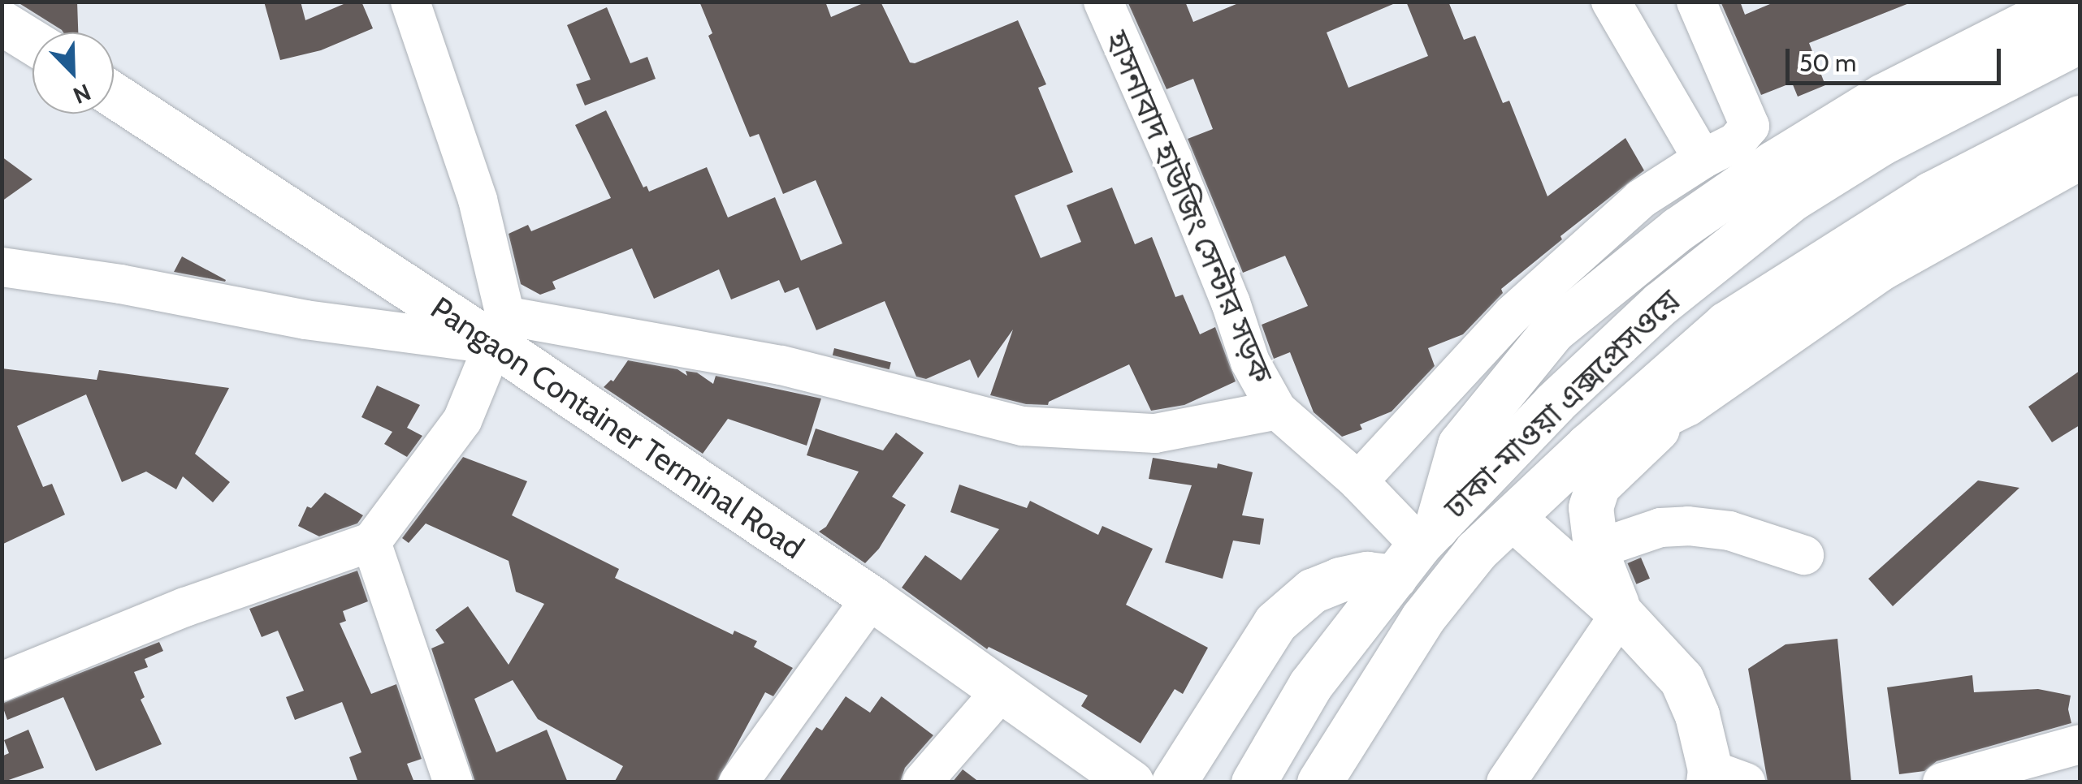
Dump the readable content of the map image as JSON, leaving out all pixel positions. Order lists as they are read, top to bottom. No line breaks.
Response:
{"streets":{"main road":["ঢাকা-মাওয়া এক্সপ্রেসওয়ে","Pangaon Container Terminal Road"],"street":["হাসনাবাদ হাউজিং সেন্টার সড়ক"]},"crossings":[["হাসনাবাদ হাউজিং সেন্টার সড়ক","ঢাকা-মাওয়া এক্সপ্রেসওয়ে"]],"scale_bar":"50 m","north":"bottom right"}
